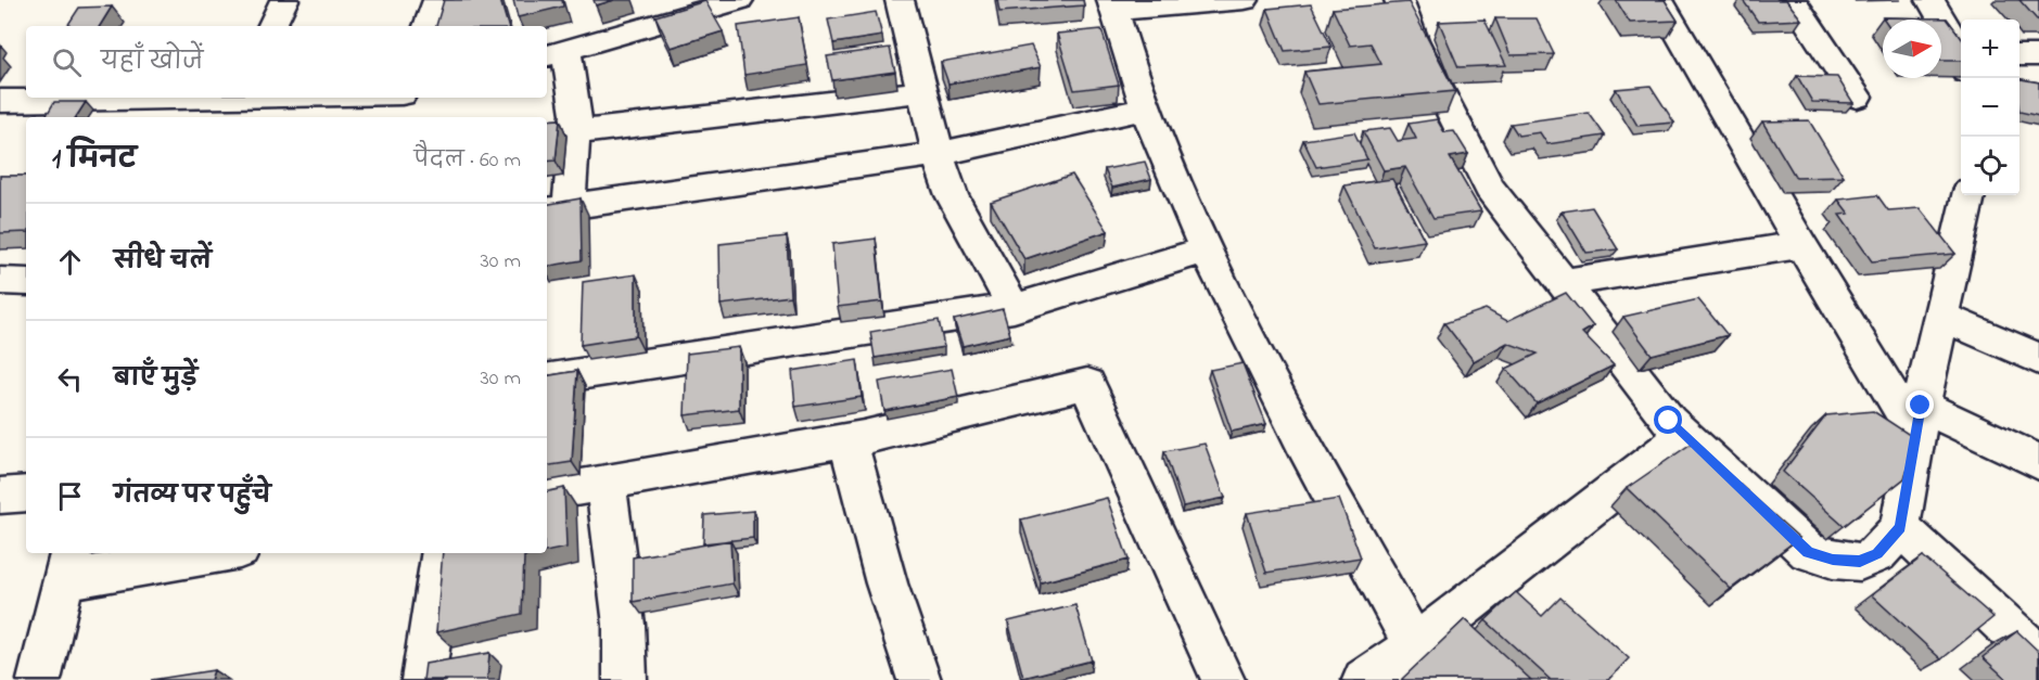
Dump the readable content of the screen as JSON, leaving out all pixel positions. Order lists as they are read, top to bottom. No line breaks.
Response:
{"north":"right","page":{"map_buttons":["+","−"],"search":"यहाँ खोजें","heading":["1 मिनट","पैदल · 60 m"],"list":[["सीधे चलें","30 m"],["बाएँ मुड़ें","30 m"],"गंतव्य पर पहुँचे"]}}
